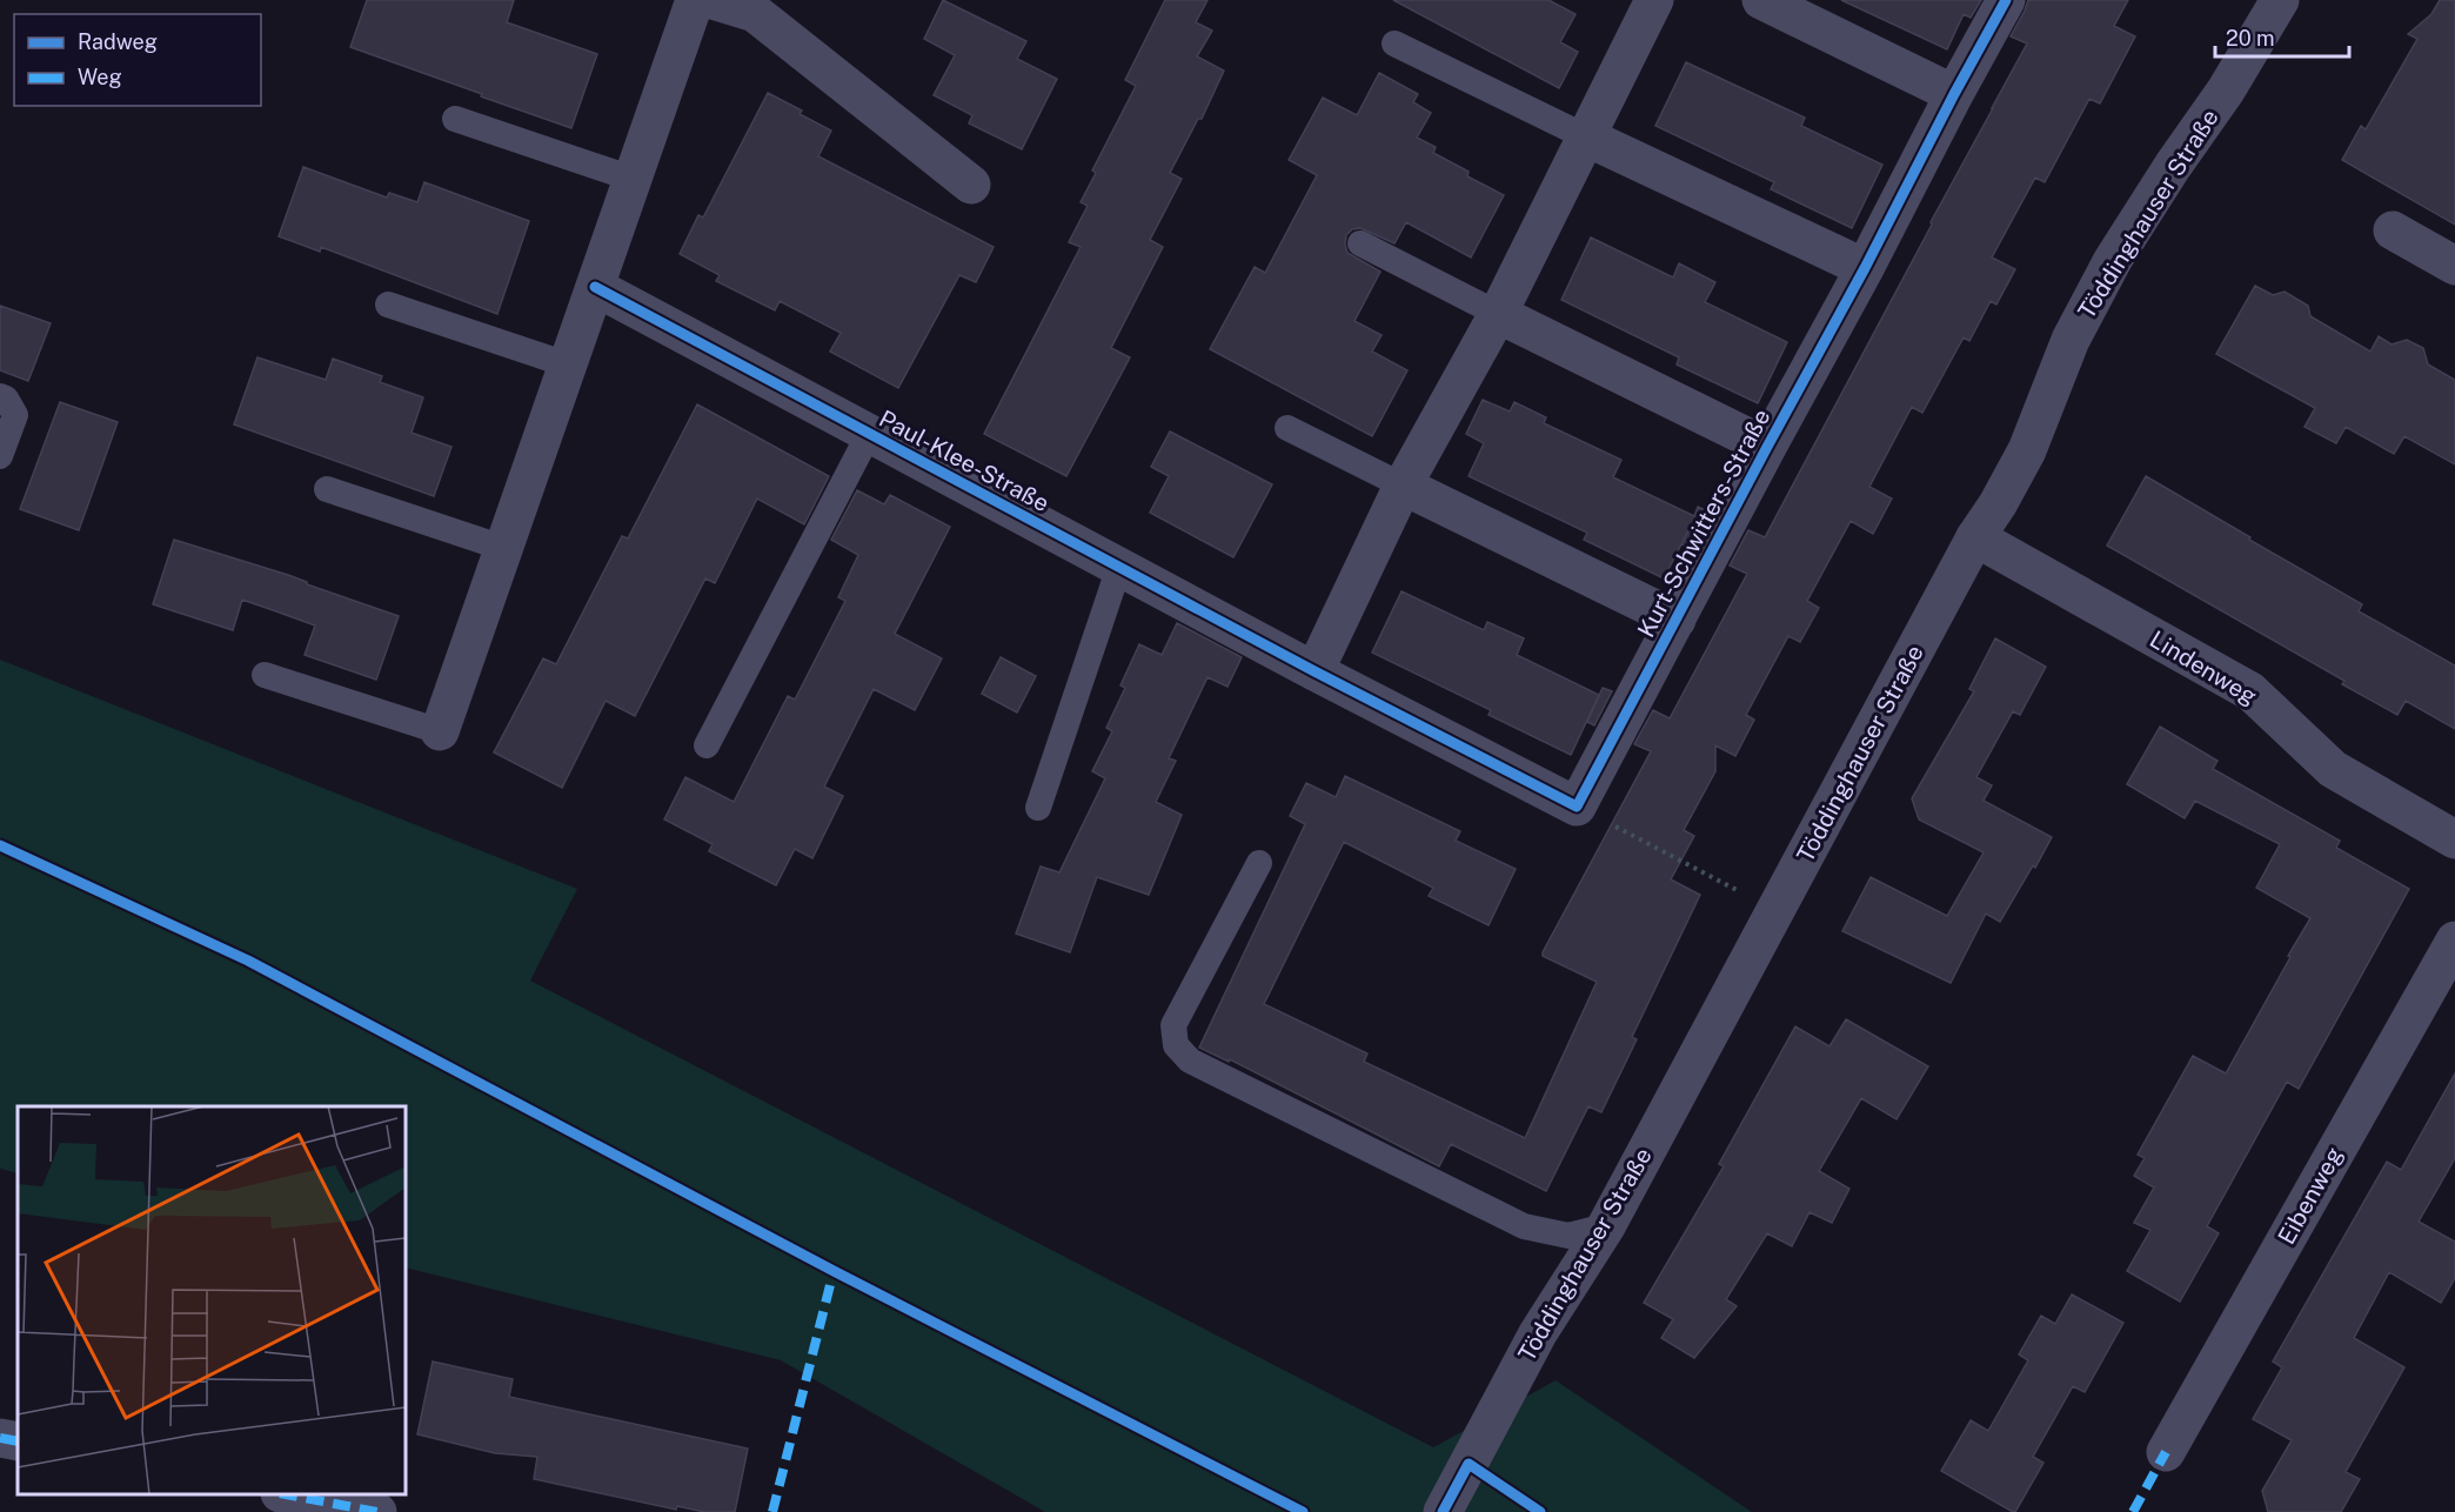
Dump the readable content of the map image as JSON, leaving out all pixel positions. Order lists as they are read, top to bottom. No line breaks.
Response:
{"streets":{"street":["Töddinghauser Straße","Paul-Klee-Straße","Kurt-Schwitters-Straße","Lindenweg","Eibenweg"]},"crossings":[["Töddinghauser Straße","Lindenweg"]],"legend":["Radweg","Weg"],"scale_bar":"20 m"}
